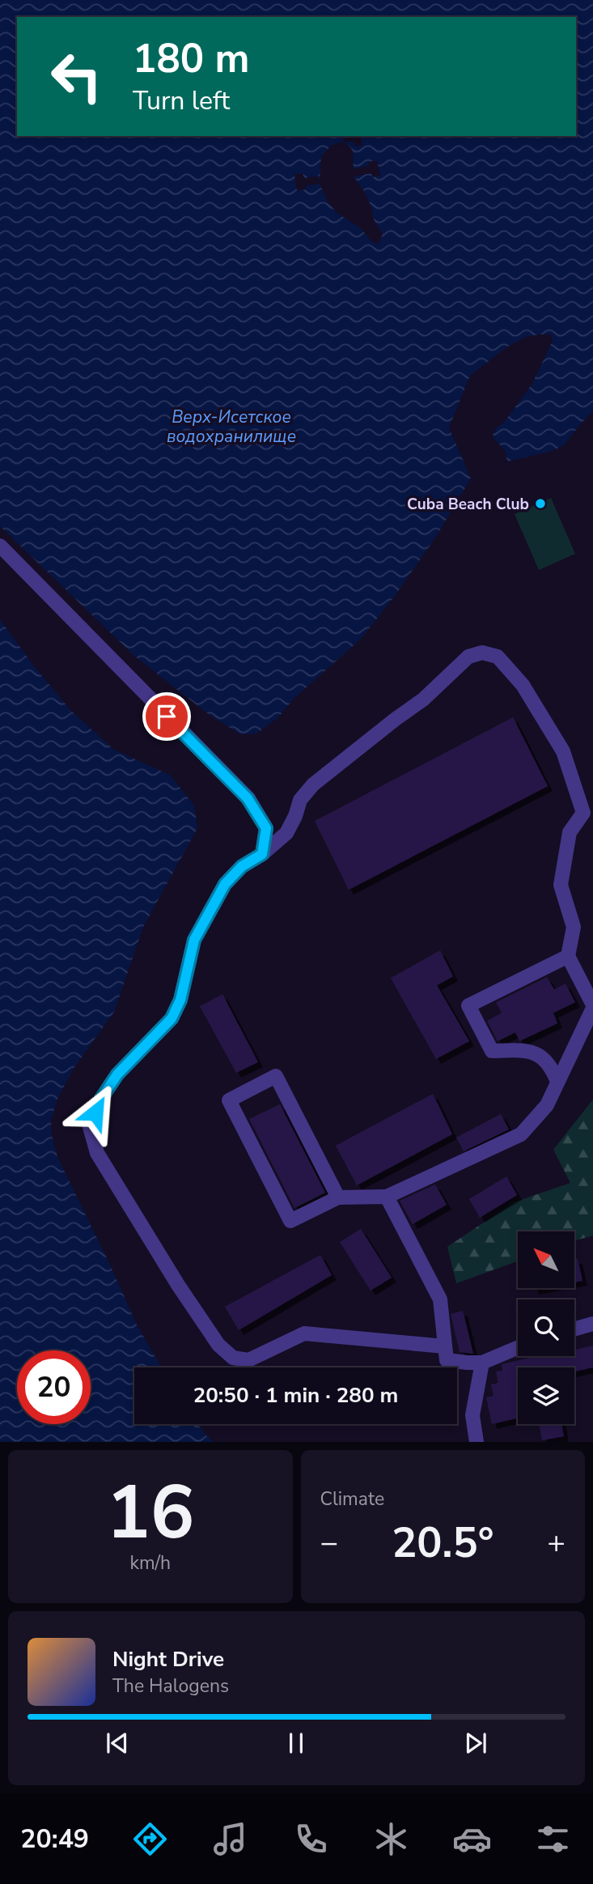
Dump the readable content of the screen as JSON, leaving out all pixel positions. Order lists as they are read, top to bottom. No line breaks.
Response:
{"water":["Верх-Исетское водохранилище"],"places":["Cuba Beach Club"],"north":"top left","page":{"turn":["180 m","Turn left"],"limit":"20","trip":"20:50 · 1 min · 280 m","tile":[["16","km/h"],"Climate"],"heat":["−","20.5°","+"],"song":["Night Drive","The Halogens"],"tabs":"20:49"}}
